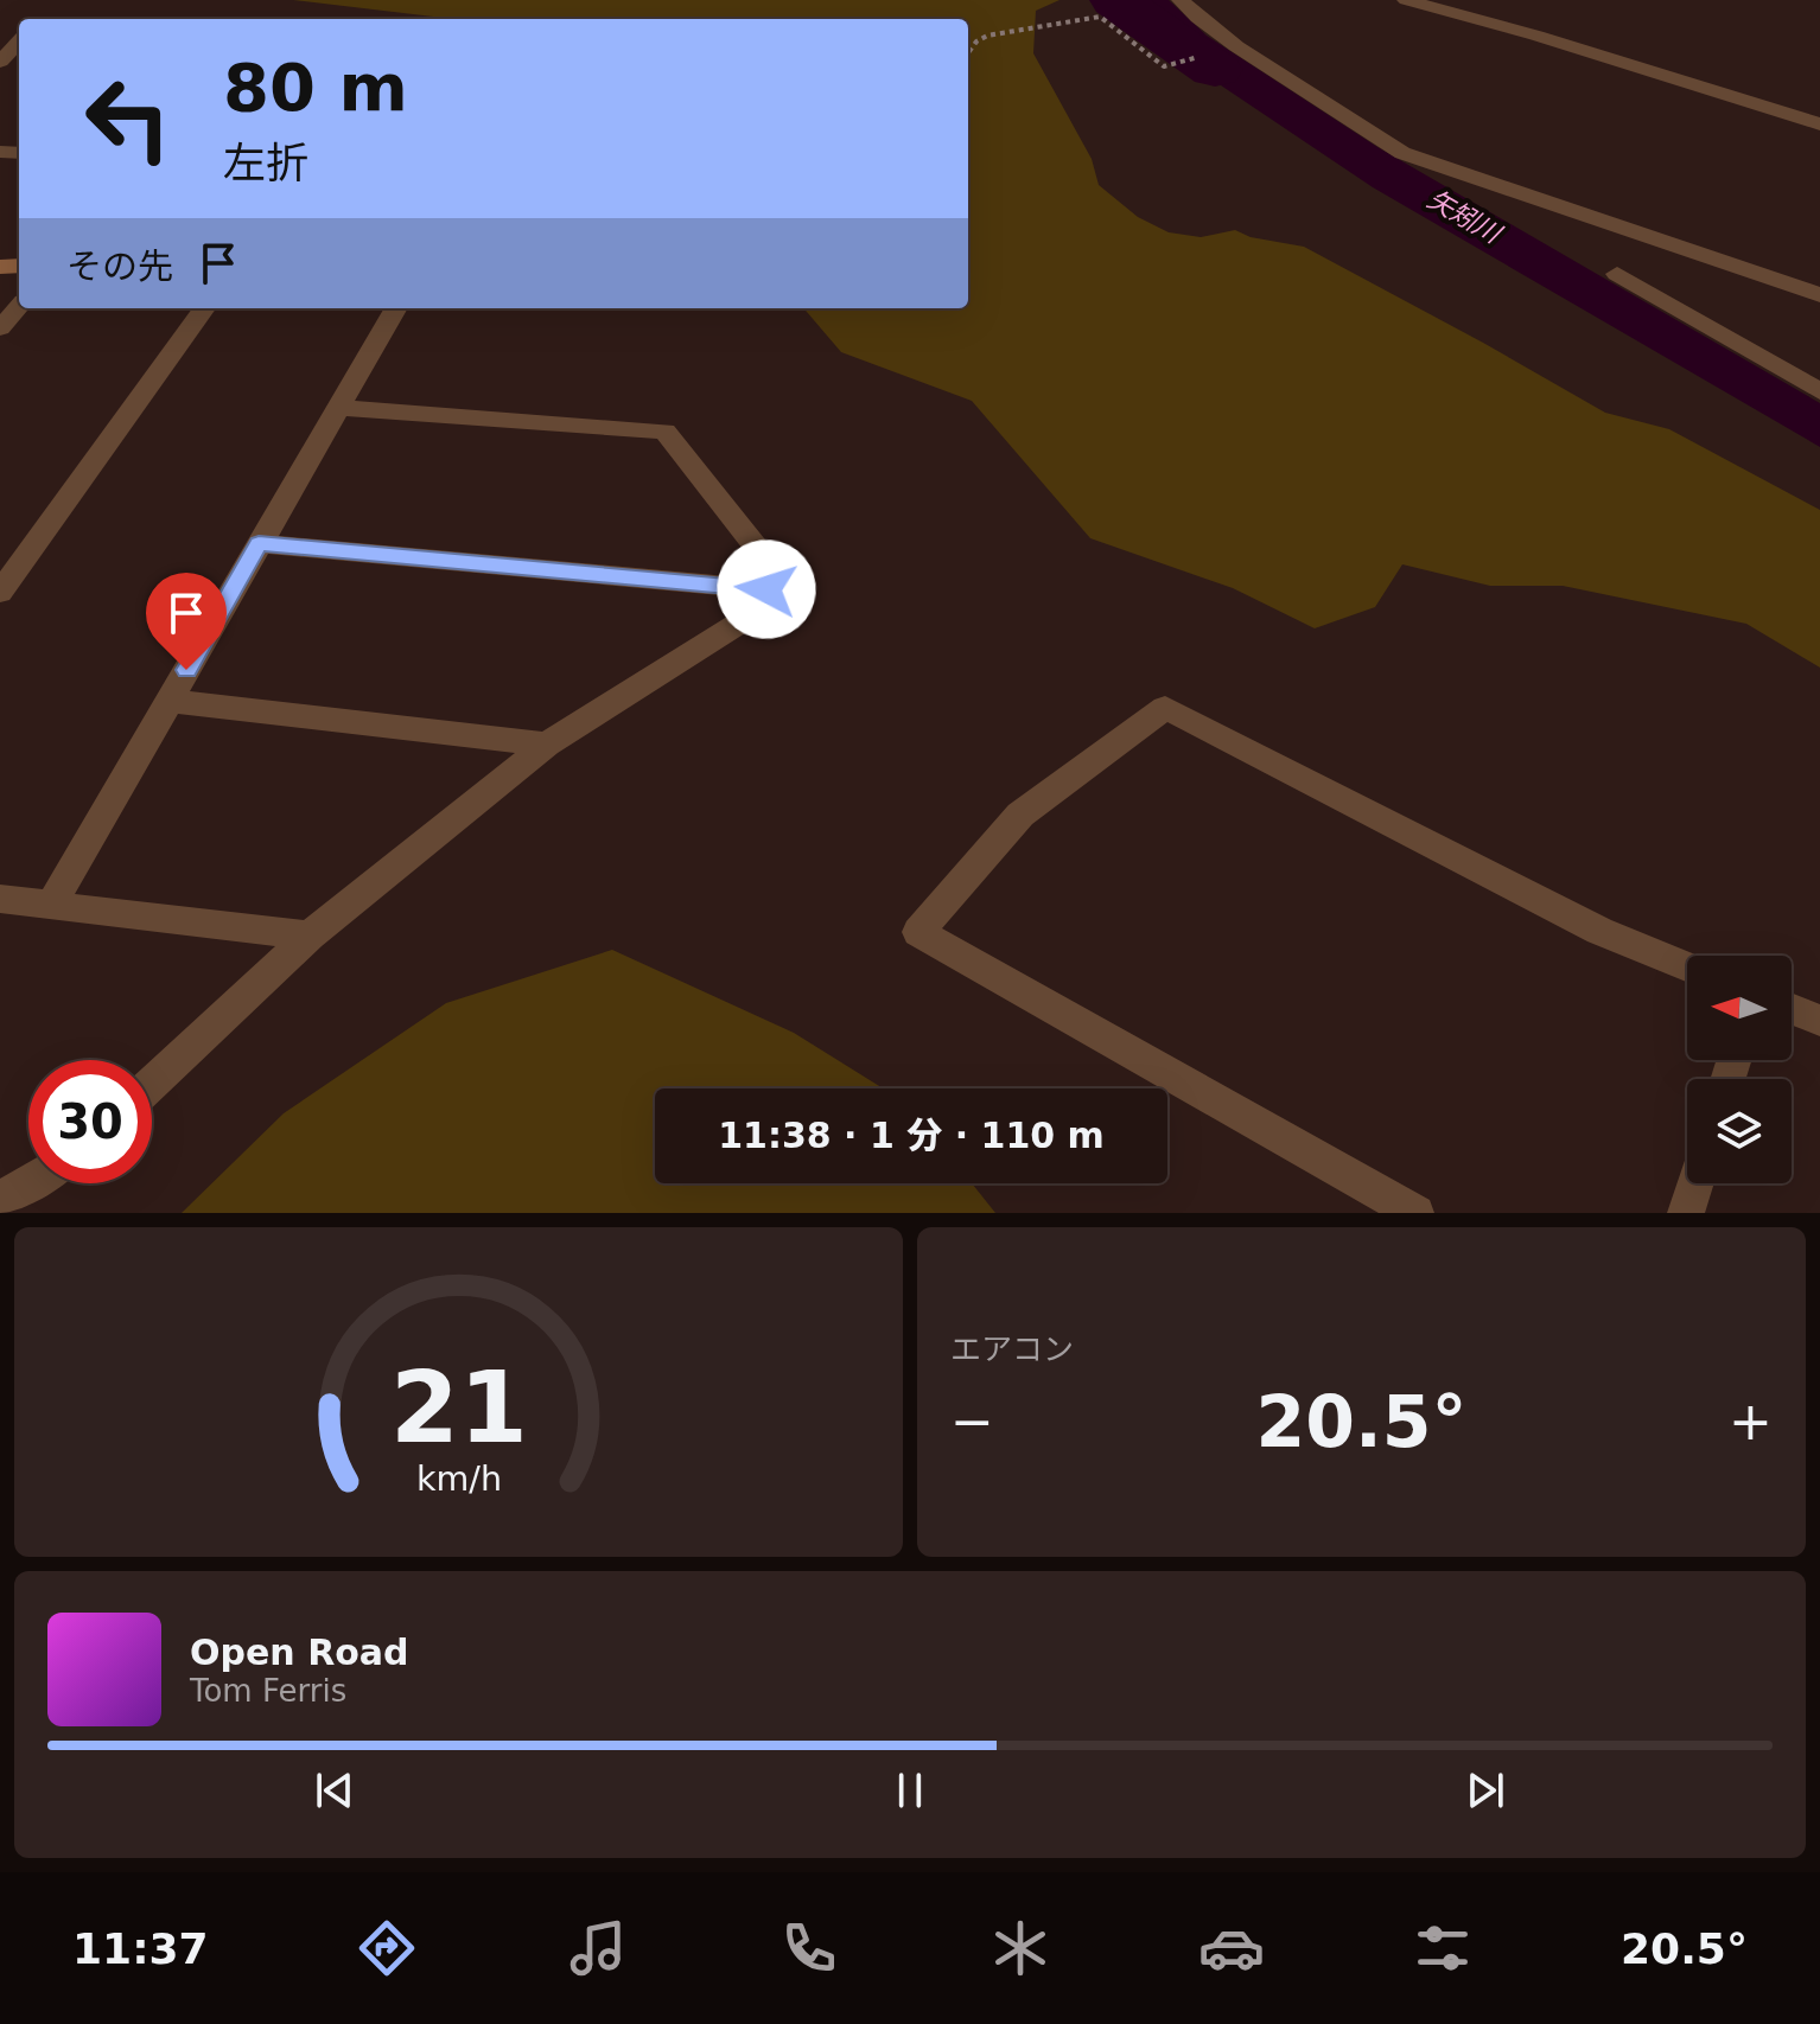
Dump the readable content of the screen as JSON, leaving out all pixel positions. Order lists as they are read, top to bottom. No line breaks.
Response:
{"water":["矢矧川"],"north":"left","page":{"turn":["80 m","左折"],"then":"その先","limit":"30","trip":"11:38 · 1 分 · 110 m","tile":"エアコン","heat":["−","20.5°","+"],"song":["Open Road","Tom Ferris"],"tabs":["11:37","20.5°"],"gauge":["21","km/h"]}}
